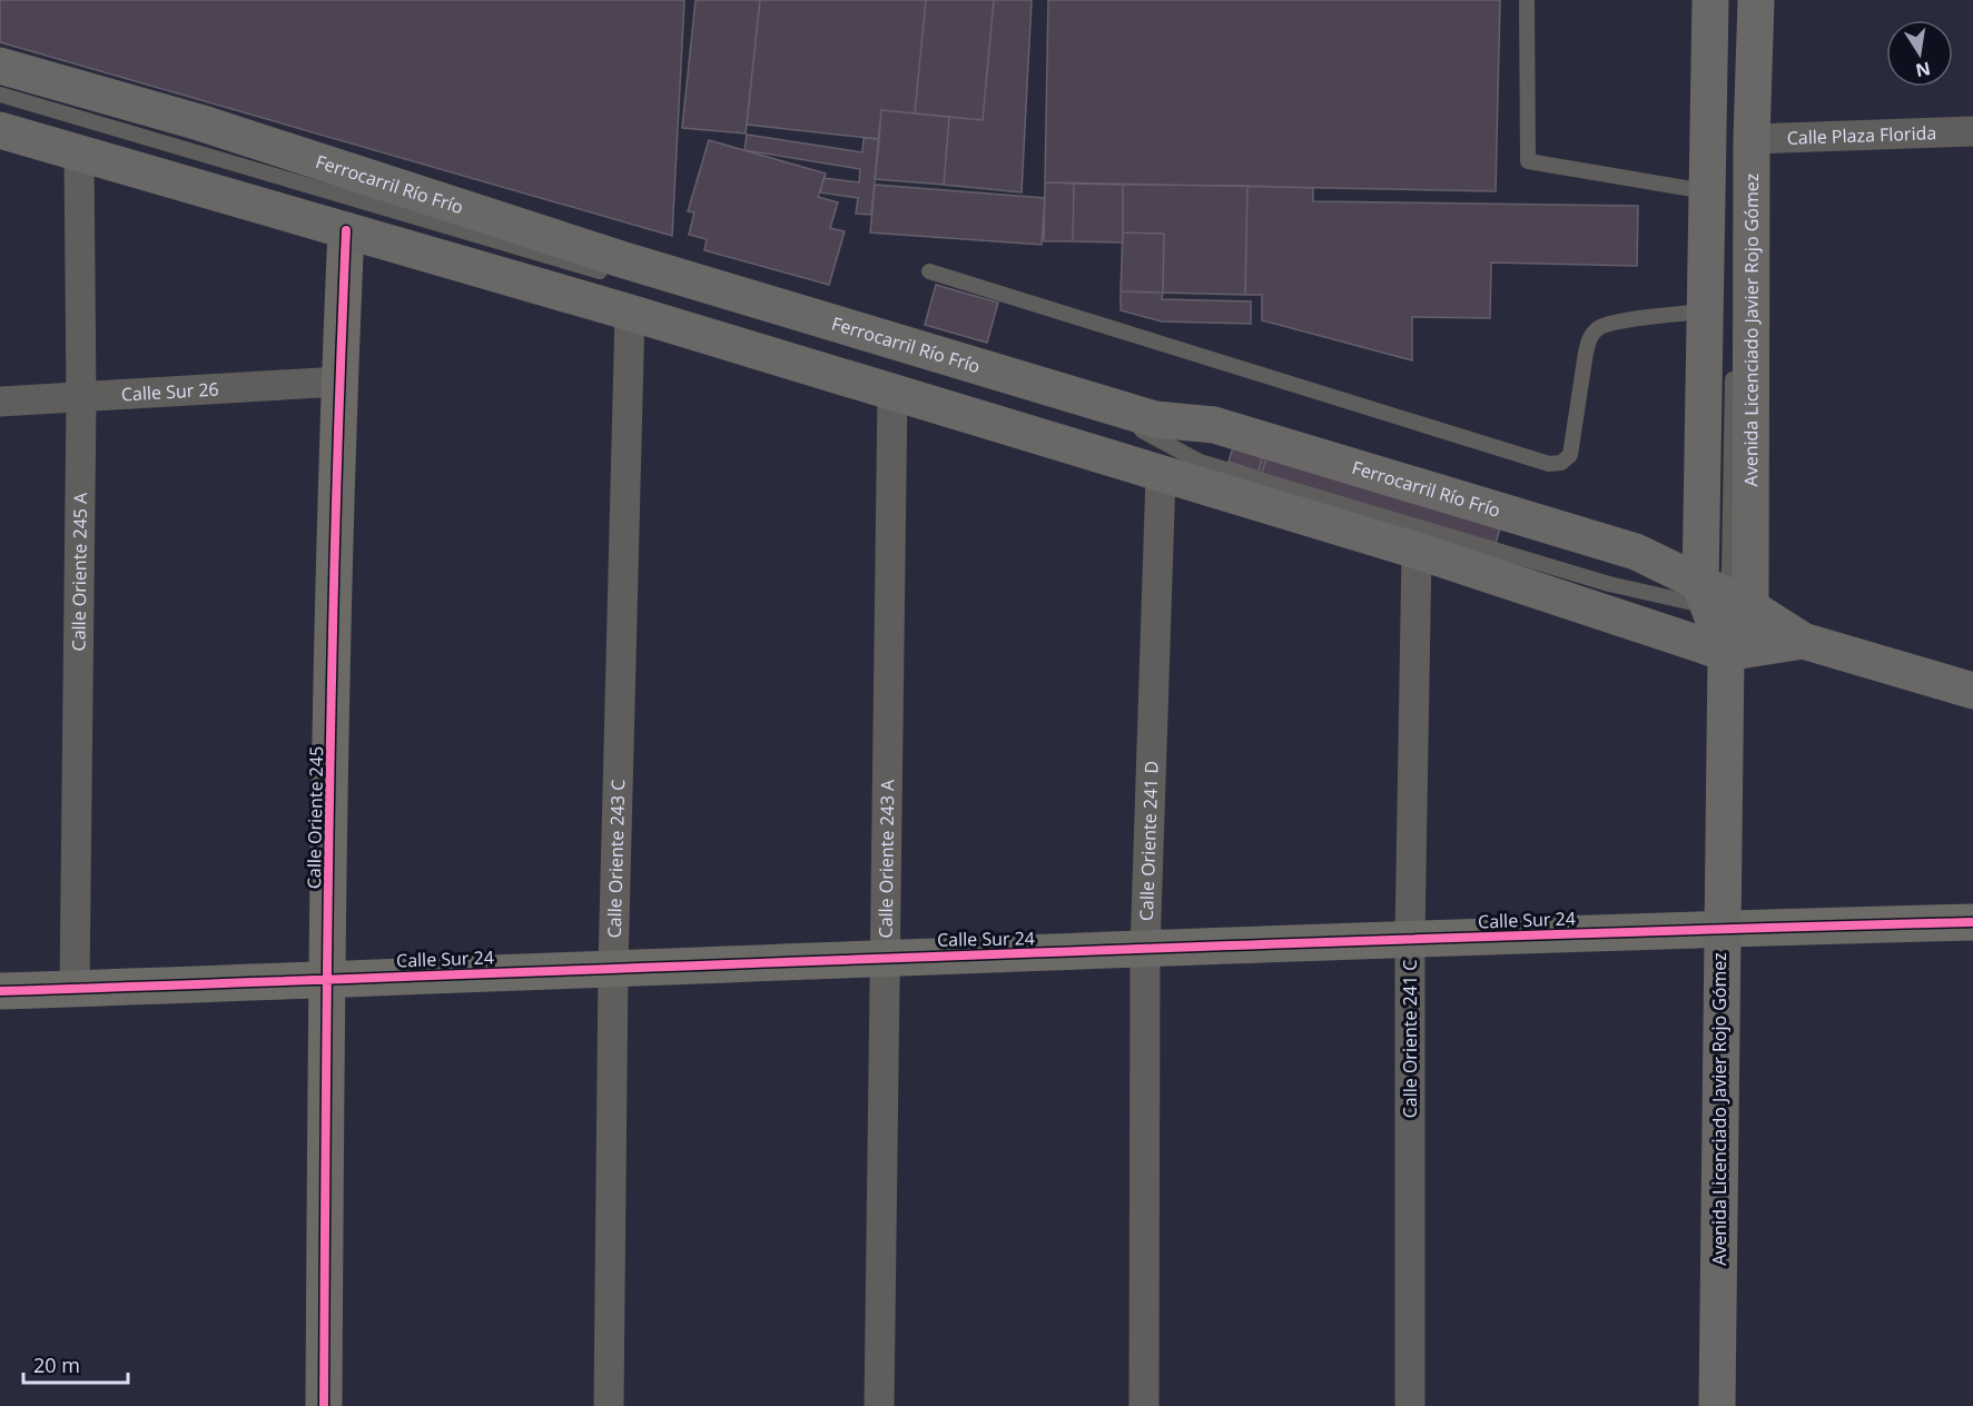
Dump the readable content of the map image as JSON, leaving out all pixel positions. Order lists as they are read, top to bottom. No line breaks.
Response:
{"streets":{"main road":["Ferrocarril Río Frío","Avenida Licenciado Javier Rojo Gómez"],"street":["Calle Plaza Florida","Calle Sur 26","Calle Oriente 245 A","Calle Oriente 245","Calle Oriente 241 D","Calle Oriente 243 C","Calle Oriente 243 A","Calle Sur 24","Calle Oriente 241 C"]},"crossings":[["Calle Plaza Florida","Avenida Licenciado Javier Rojo Gómez"],["Ferrocarril Río Frío","Avenida Licenciado Javier Rojo Gómez"],["Ferrocarril Río Frío","Calle Oriente 245 A"],["Ferrocarril Río Frío","Calle Oriente 245"],["Ferrocarril Río Frío","Calle Oriente 241 D"],["Ferrocarril Río Frío","Calle Oriente 243 C"],["Ferrocarril Río Frío","Calle Oriente 243 A"],["Ferrocarril Río Frío","Calle Oriente 241 C"],["Avenida Licenciado Javier Rojo Gómez","Calle Sur 24"],["Calle Sur 26","Calle Oriente 245 A"],["Calle Sur 26","Calle Oriente 245"],["Calle Oriente 245 A","Calle Sur 24"],["Calle Oriente 245","Calle Sur 24"],["Calle Oriente 241 D","Calle Sur 24"],["Calle Oriente 243 C","Calle Sur 24"],["Calle Oriente 243 A","Calle Sur 24"],["Calle Sur 24","Calle Oriente 241 C"]],"scale_bar":"20 m","north":"bottom"}
